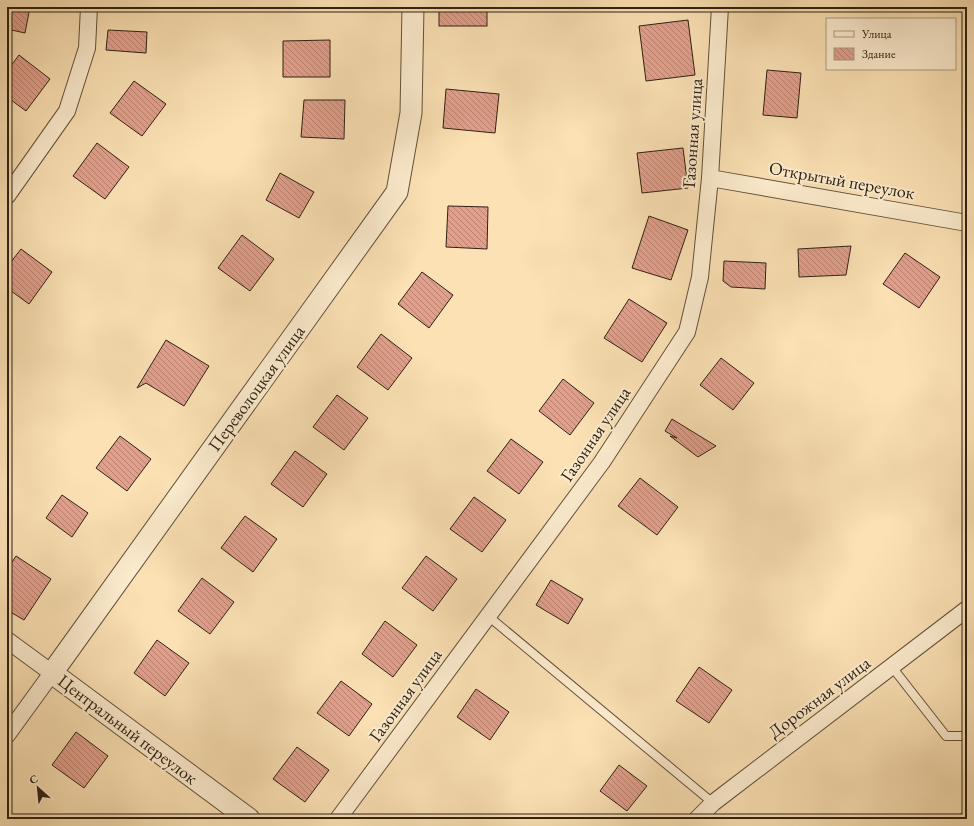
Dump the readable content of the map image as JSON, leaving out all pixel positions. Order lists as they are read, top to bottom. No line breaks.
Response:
{"streets":{"street":["Газонная улица","Открытый переулок","Переволоцкая улица","Дорожная улица","Центральный переулок"]},"crossings":[["Газонная улица","Открытый переулок"],["Переволоцкая улица","Центральный переулок"]],"legend":["Улица","Здание"],"north":"top left"}
